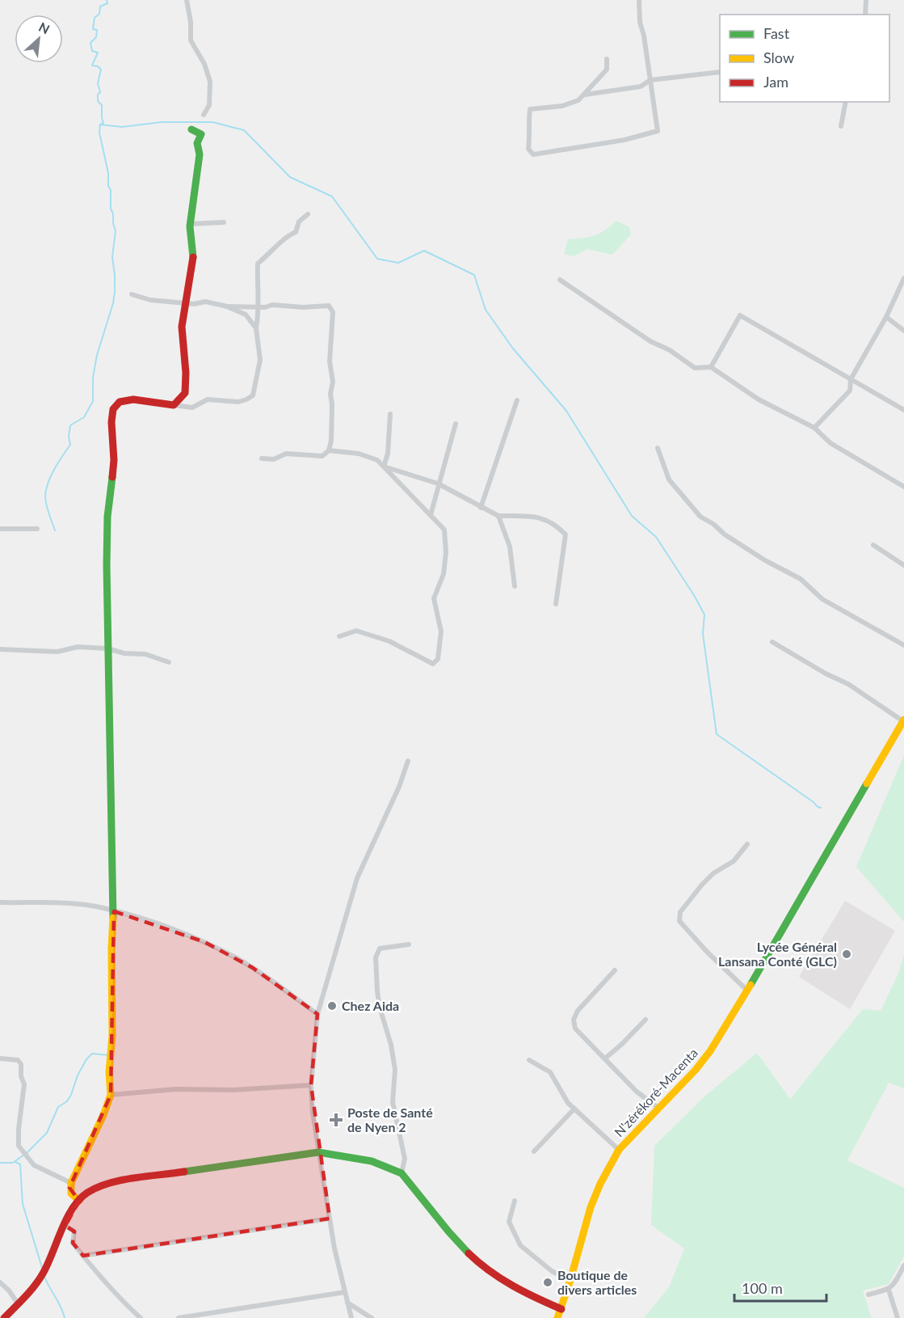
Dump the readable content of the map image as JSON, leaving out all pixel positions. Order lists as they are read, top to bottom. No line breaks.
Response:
{"streets":{"main road":["N'zérékoré-Macenta"]},"places":{"other":["Lycée Général Lansana Conté (GLC)","Chez Aida","Boutique de divers articles"],"health":["Poste de Santé de Nyen 2"]},"legend":["Fast","Slow","Jam"],"scale_bar":"100 m","north":"top right"}
